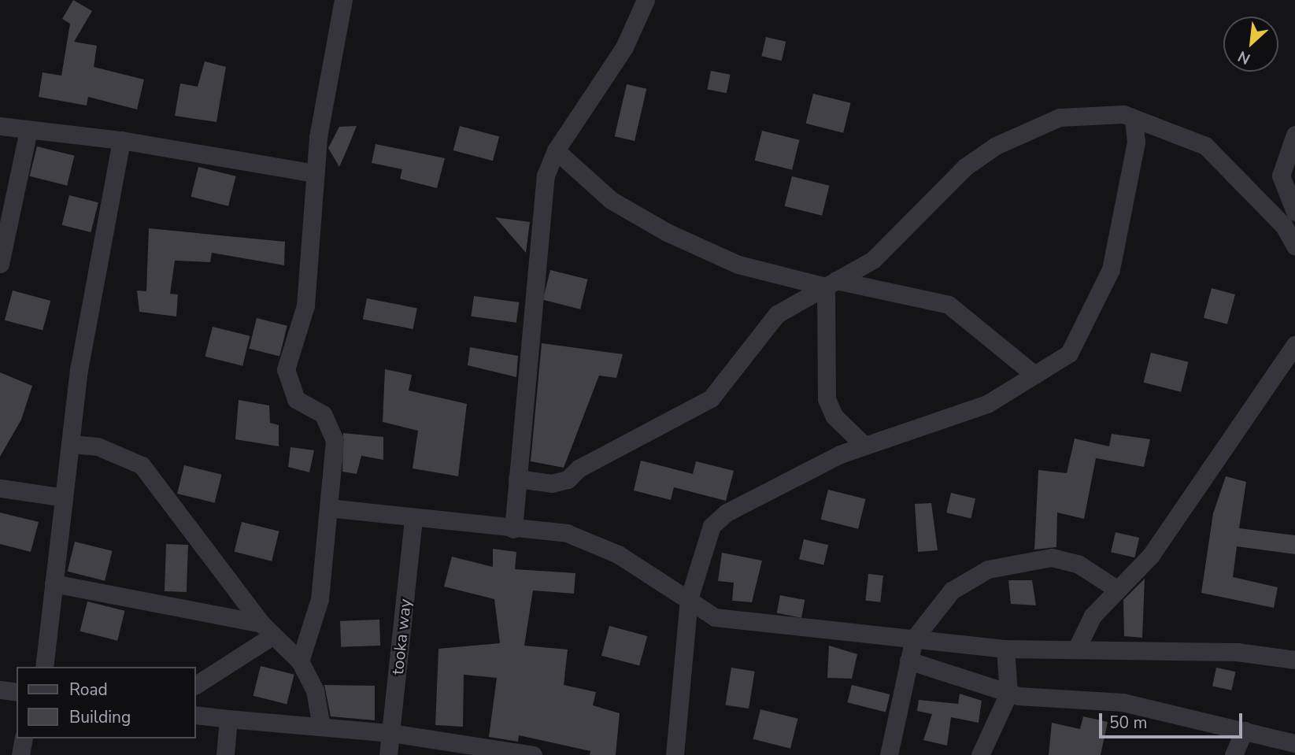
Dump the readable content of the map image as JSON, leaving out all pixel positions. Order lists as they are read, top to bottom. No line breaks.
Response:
{"streets":{"street":["tooka way"]},"legend":["Road","Building"],"scale_bar":"50 m","north":"bottom left"}
